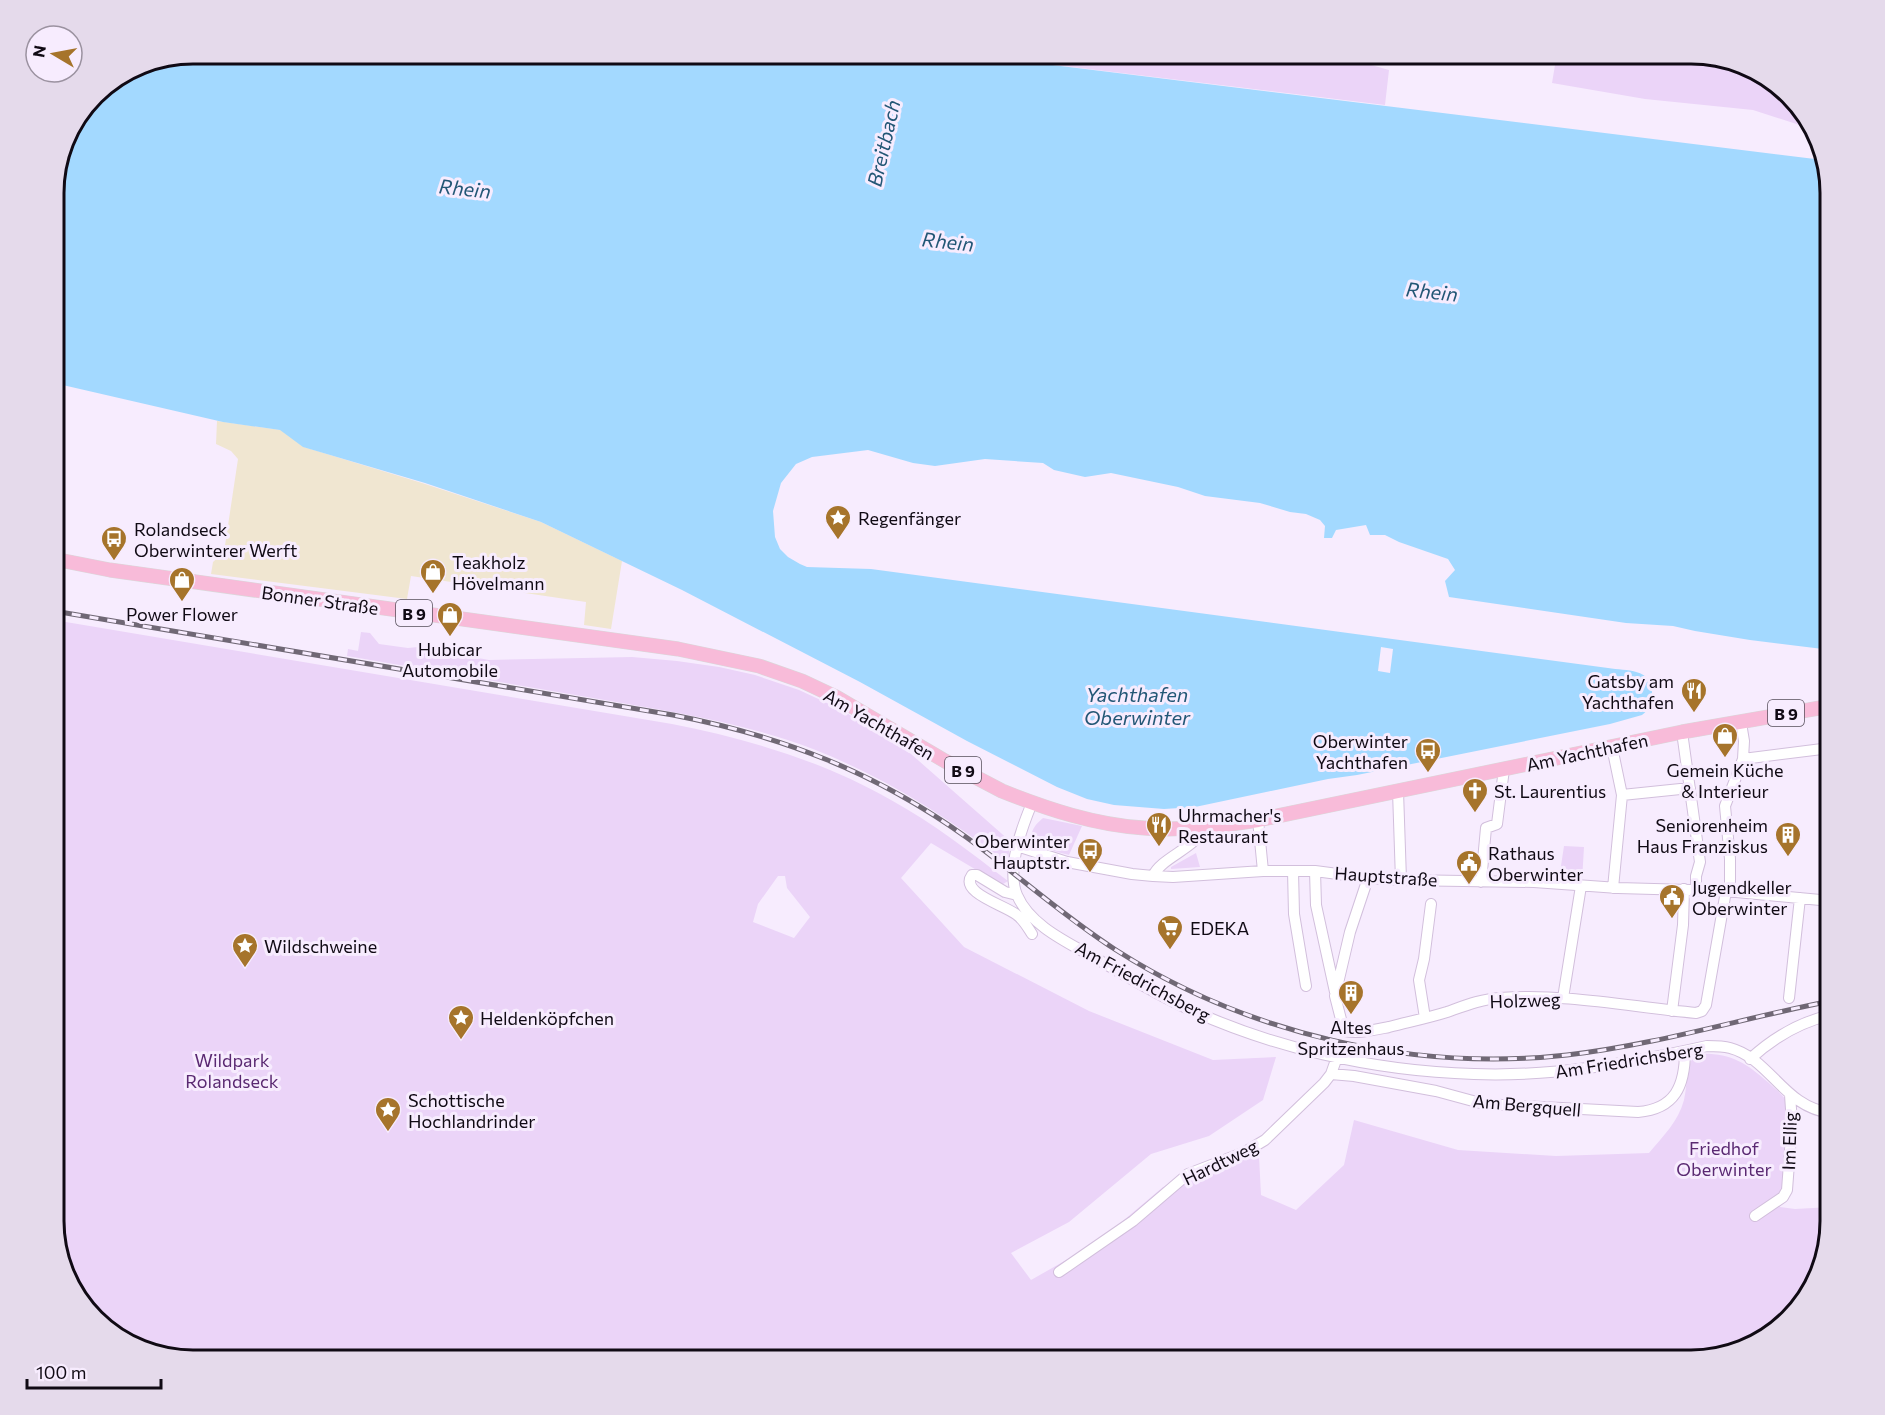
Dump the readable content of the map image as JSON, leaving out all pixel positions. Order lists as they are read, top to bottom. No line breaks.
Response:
{"streets":{"main road":["Bonner Straße","B 9","Am Yachthafen"],"street":["Hauptstraße","Am Friedrichsberg","Holzweg","Am Bergquell","Im Ellig","Hardtweg"]},"crossings":[["Bonner Straße","Am Yachthafen"],["Hauptstraße","Holzweg"],["Am Friedrichsberg","Am Bergquell"],["Am Friedrichsberg","Im Ellig"],["Am Friedrichsberg","Hardtweg"],["Am Bergquell","Hardtweg"]],"water":["Breitbach","Rhein","Yachthafen Oberwinter"],"parks":["Wildpark Rolandseck","Friedhof Oberwinter"],"places":{"place":["Regenfänger","Wildschweine","Heldenköpfchen","Schottische Hochlandrinder"],"bus stop":["Rolandseck Oberwinterer Werft","Oberwinter Yachthafen","Oberwinter Hauptstr."],"shop":["Teakholz Hövelmann","Power Flower","Hubicar Automobile","Gemein Küche & Interieur"],"restaurant":["Gatsby am Yachthafen","Uhrmacher's Restaurant"],"church":["St. Laurentius"],"building":["Seniorenheim Haus Franziskus","Altes Spritzenhaus"],"public building":["Rathaus Oberwinter","Jugendkeller Oberwinter"],"supermarket":["EDEKA"]},"scale_bar":"100 m","north":"left"}
